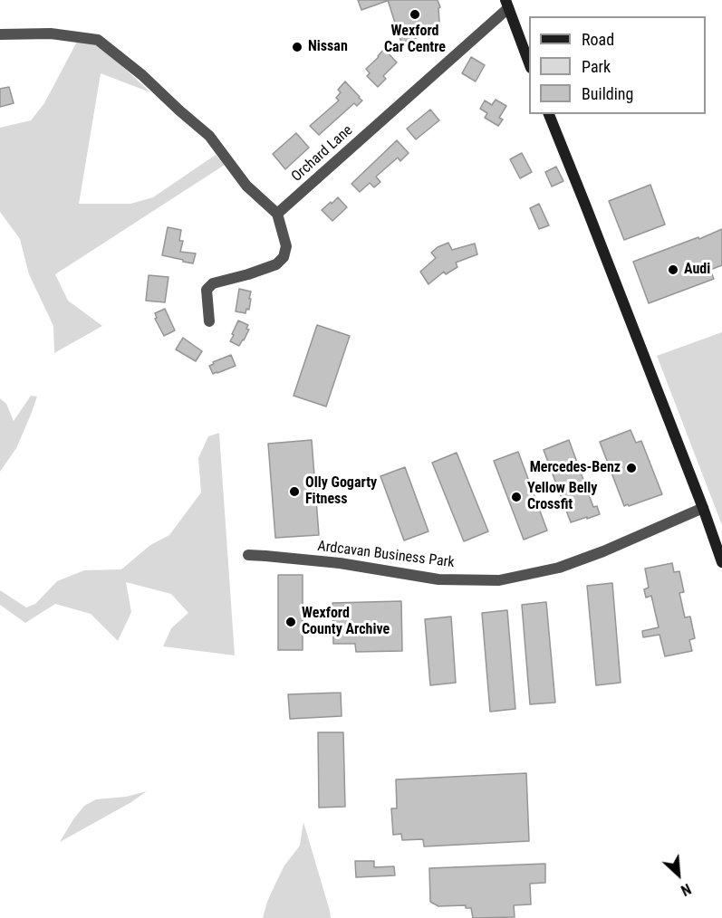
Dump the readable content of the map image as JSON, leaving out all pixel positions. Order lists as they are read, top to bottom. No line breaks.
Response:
{"streets":{"street":["Orchard Lane","Ardcavan Business Park"]},"places":["Wexford Car Centre","Nissan","Audi","Mercedes-Benz","Olly Gogarty Fitness","Yellow Belly Crossfit","Wexford County Archive"],"legend":["Road","Park","Building"],"north":"bottom right"}
